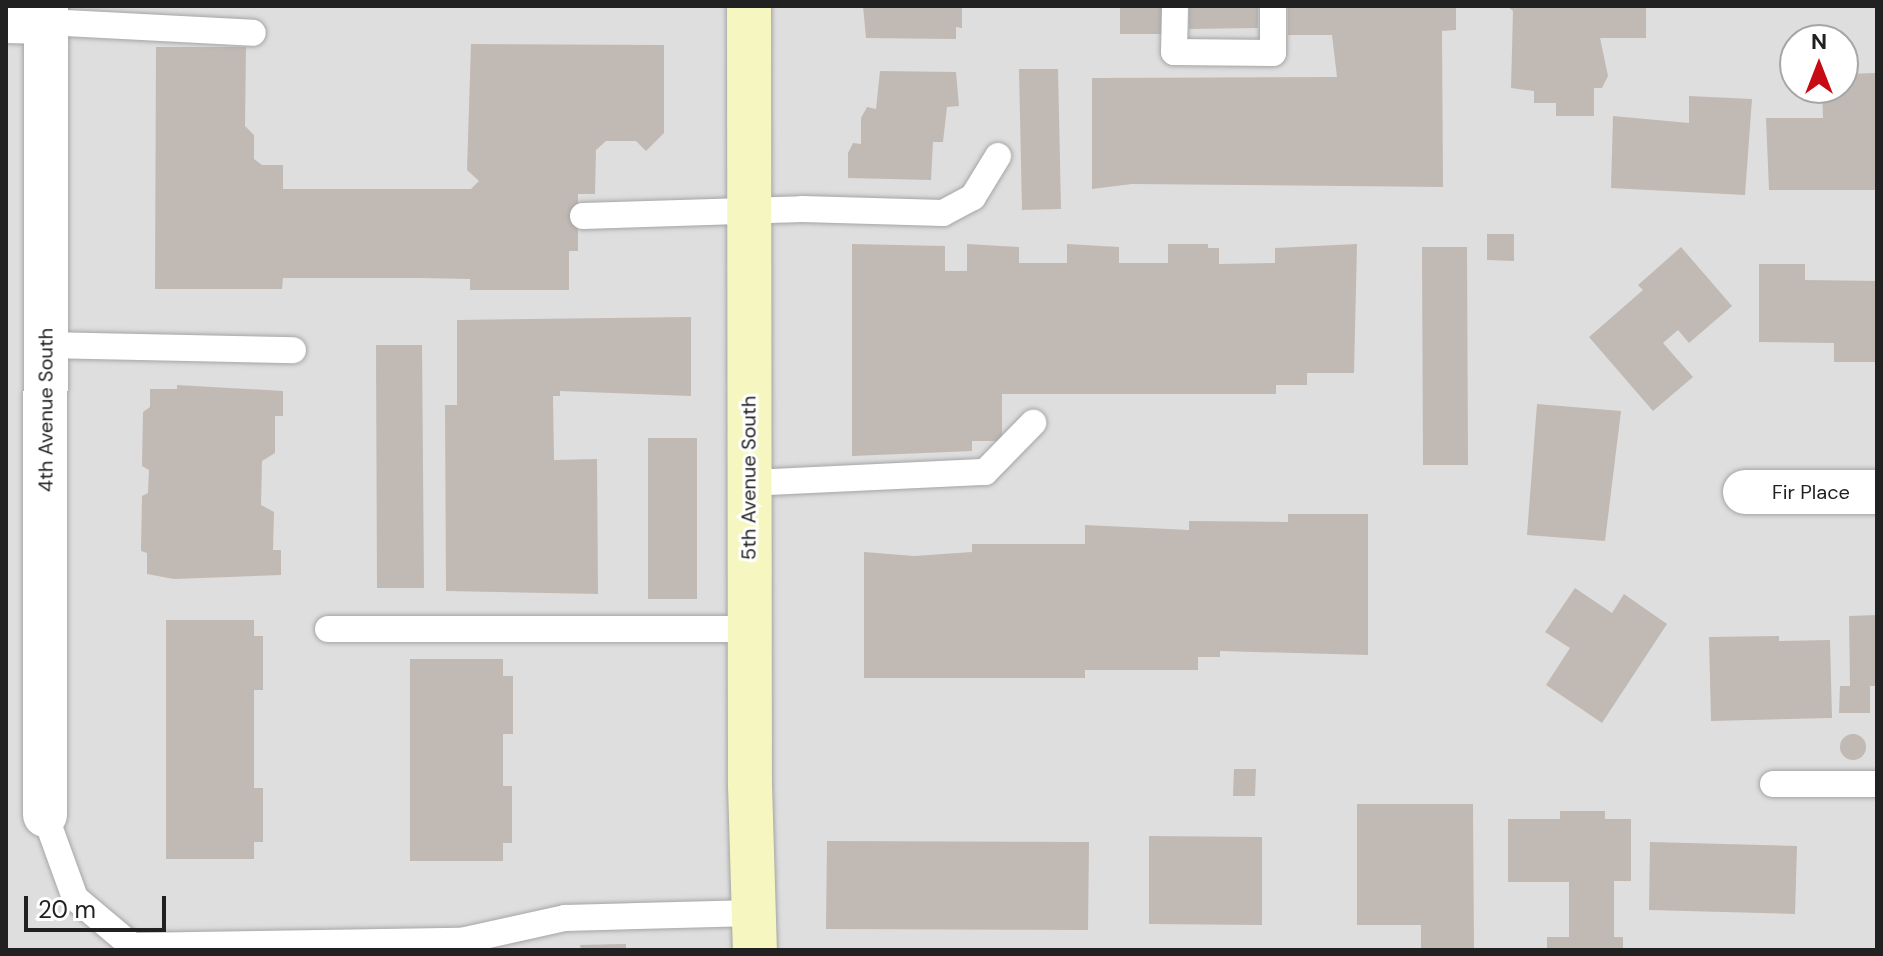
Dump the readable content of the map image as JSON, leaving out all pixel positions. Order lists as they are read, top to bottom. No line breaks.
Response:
{"streets":{"main road":["5th Avenue South"],"street":["4th Avenue South","Fir Place"]},"scale_bar":"20 m","north":"top"}
